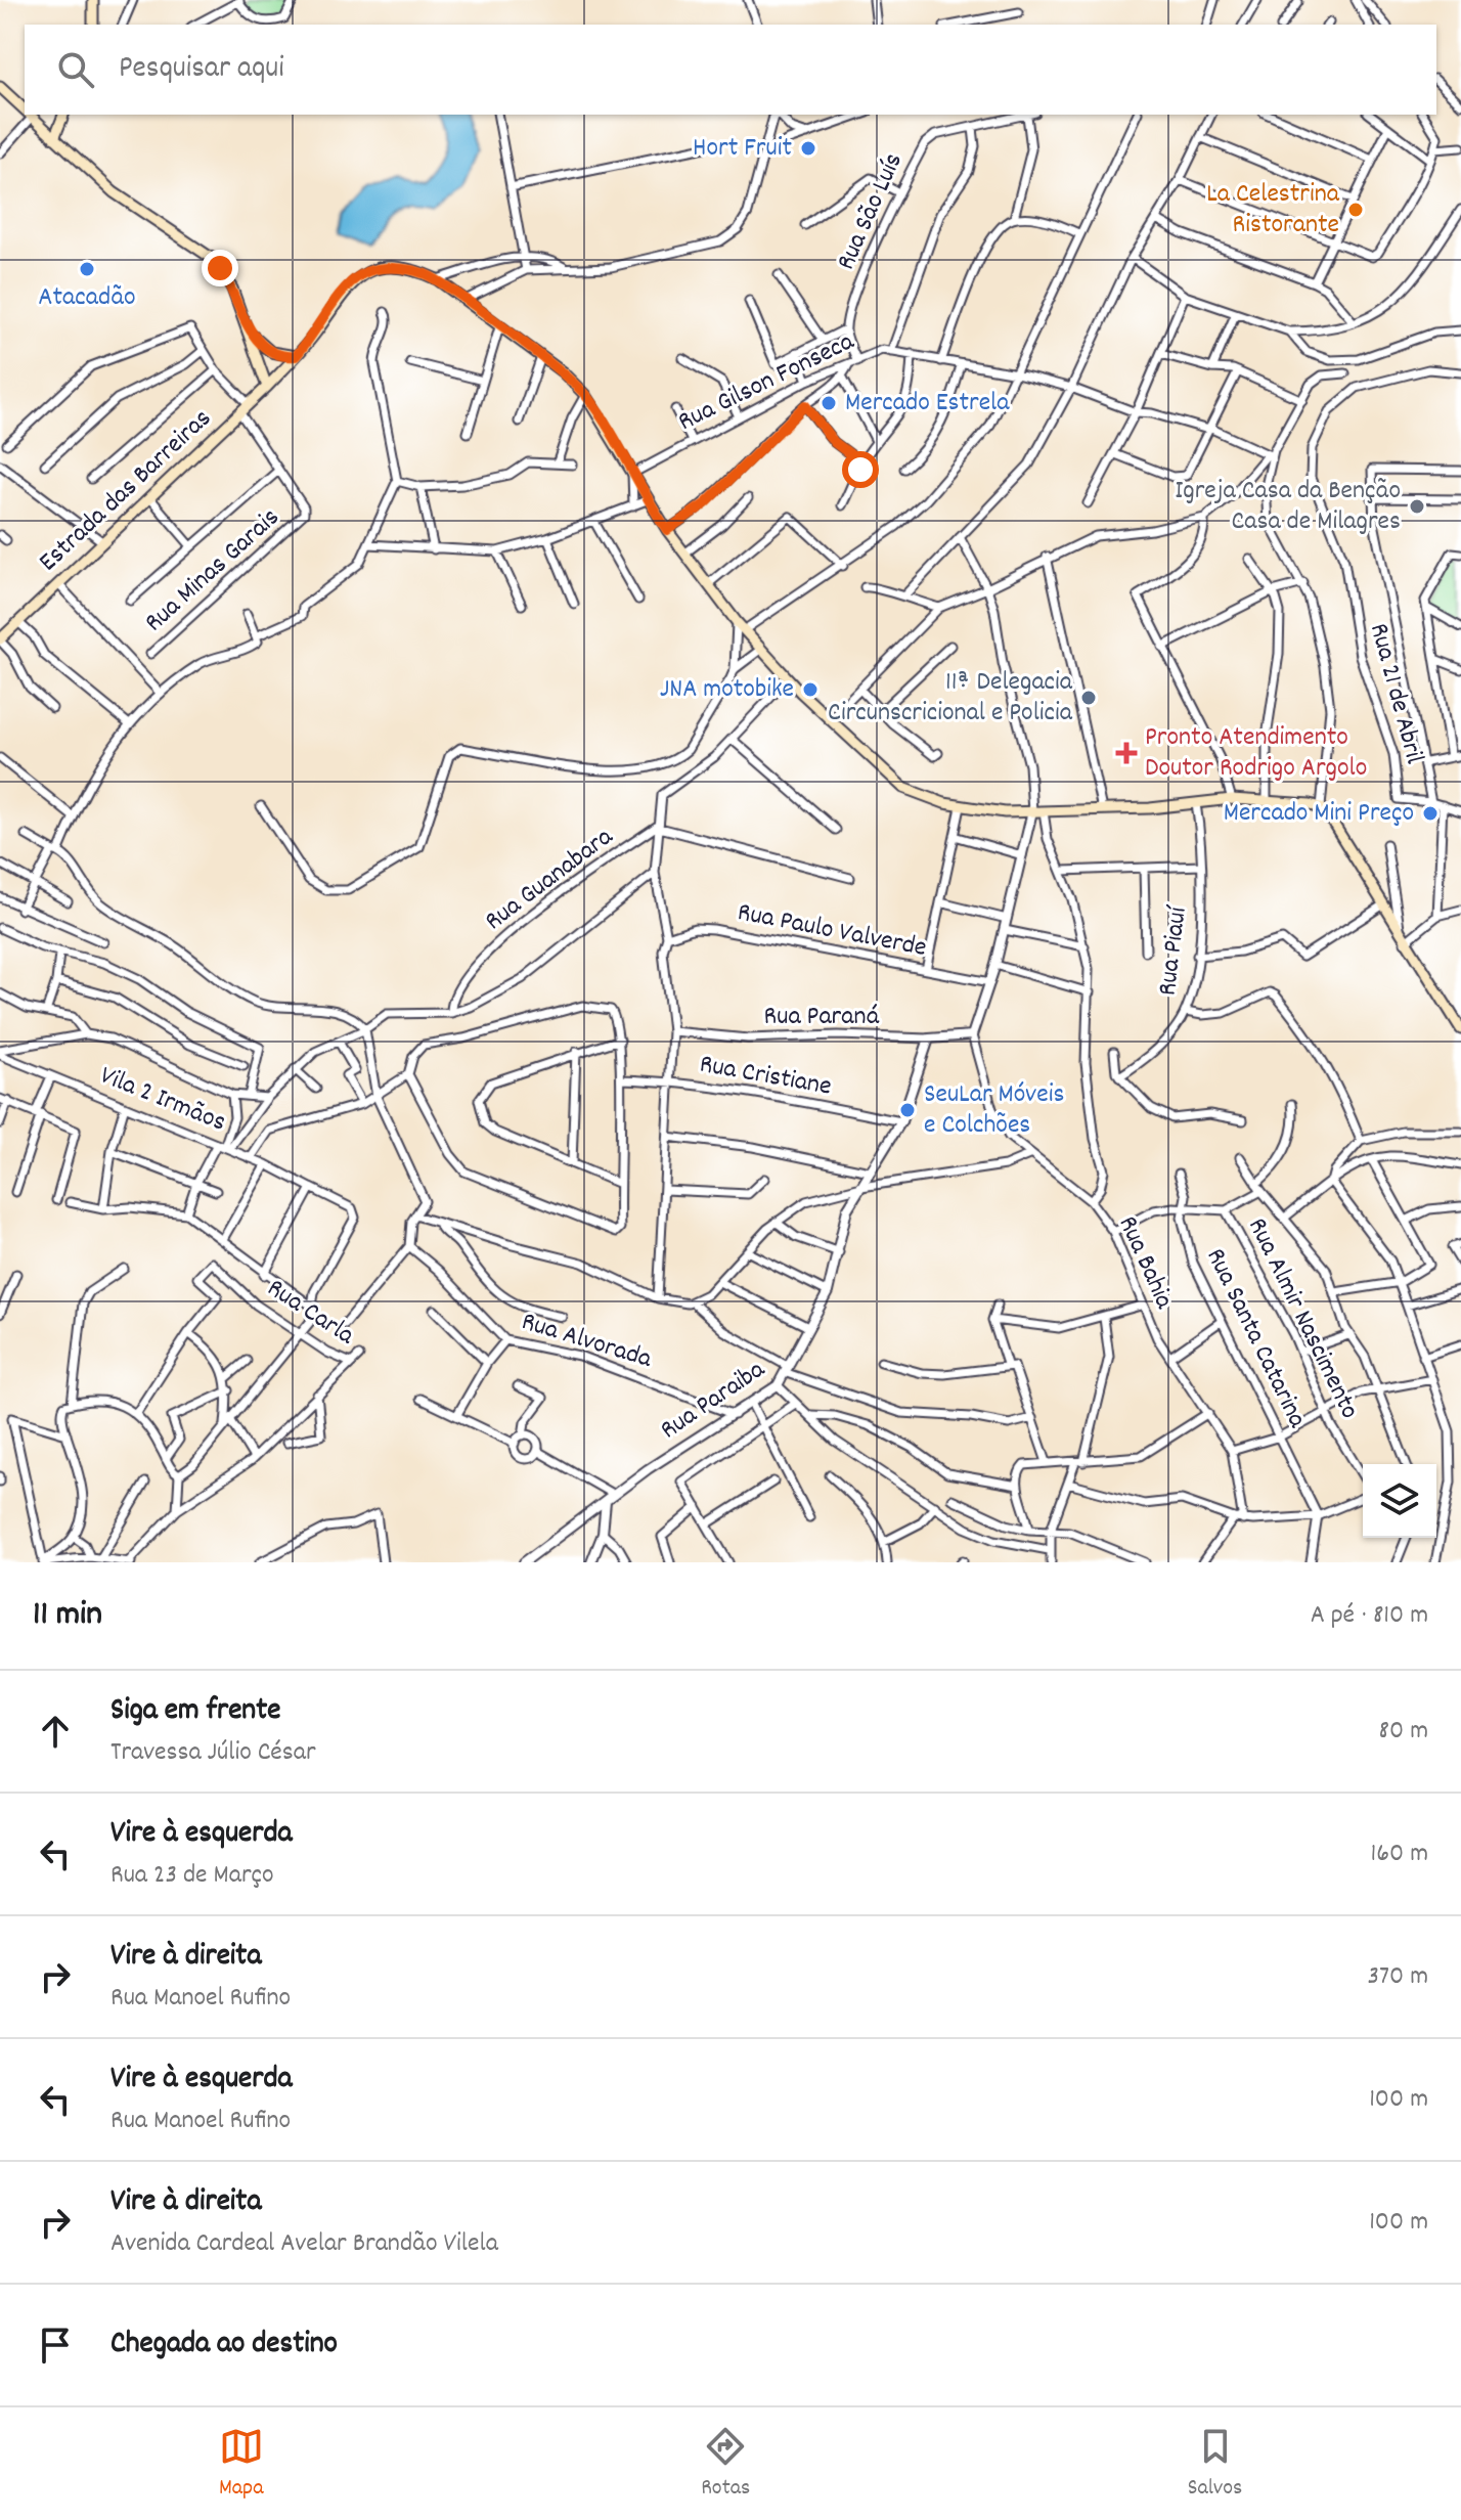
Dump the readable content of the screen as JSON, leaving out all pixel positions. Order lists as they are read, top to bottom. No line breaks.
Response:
{"streets":{"main road":["Estrada das Barreiras"],"street":["Rua São Luís","Rua Gilson Fonseca","Rua Minas Garais","Rua 21 de Abril","Rua Guanabara","Rua Paulo Valverde","Rua Piauí","Rua Paraná","Rua Cristiane","Vila 2 Irmãos","Rua Bahia","Rua Carla","Rua Almir Nascimento","Rua Santa Catarina","Rua Alvorada","Rua Paraiba"]},"crossings":[["Rua Paraná","Rua Bahia"],["Rua Paraná","Rua Paraiba"],["Rua Cristiane","Rua Paraiba"],["Rua Alvorada","Rua Paraiba"]],"places":{"other":["Hort Fruit","La Celestrina Ristorante","Atacadão","Mercado Estrela","Igreja Casa da Benção Casa de Milagres","JNA motobike","11ª Delegacia Circunscricional e Policia","Mercado Mini Preço","SeuLar Móveis e Colchões"],"health":["Pronto Atendimento Doutor Rodrigo Argolo"]},"page":{"search":"Pesquisar aqui","heading":["11 min","A pé · 810 m"],"list":[["Siga em frente","Travessa Júlio César","80 m"],["Vire à esquerda","Rua 23 de Março","160 m"],["Vire à direita","Rua Manoel Rufino","370 m"],["Vire à esquerda","Rua Manoel Rufino","100 m"],["Vire à direita","Avenida Cardeal Avelar Brandão Vilela","100 m"],"Chegada ao destino"],"nav":["Mapa","Rotas","Salvos"]}}
